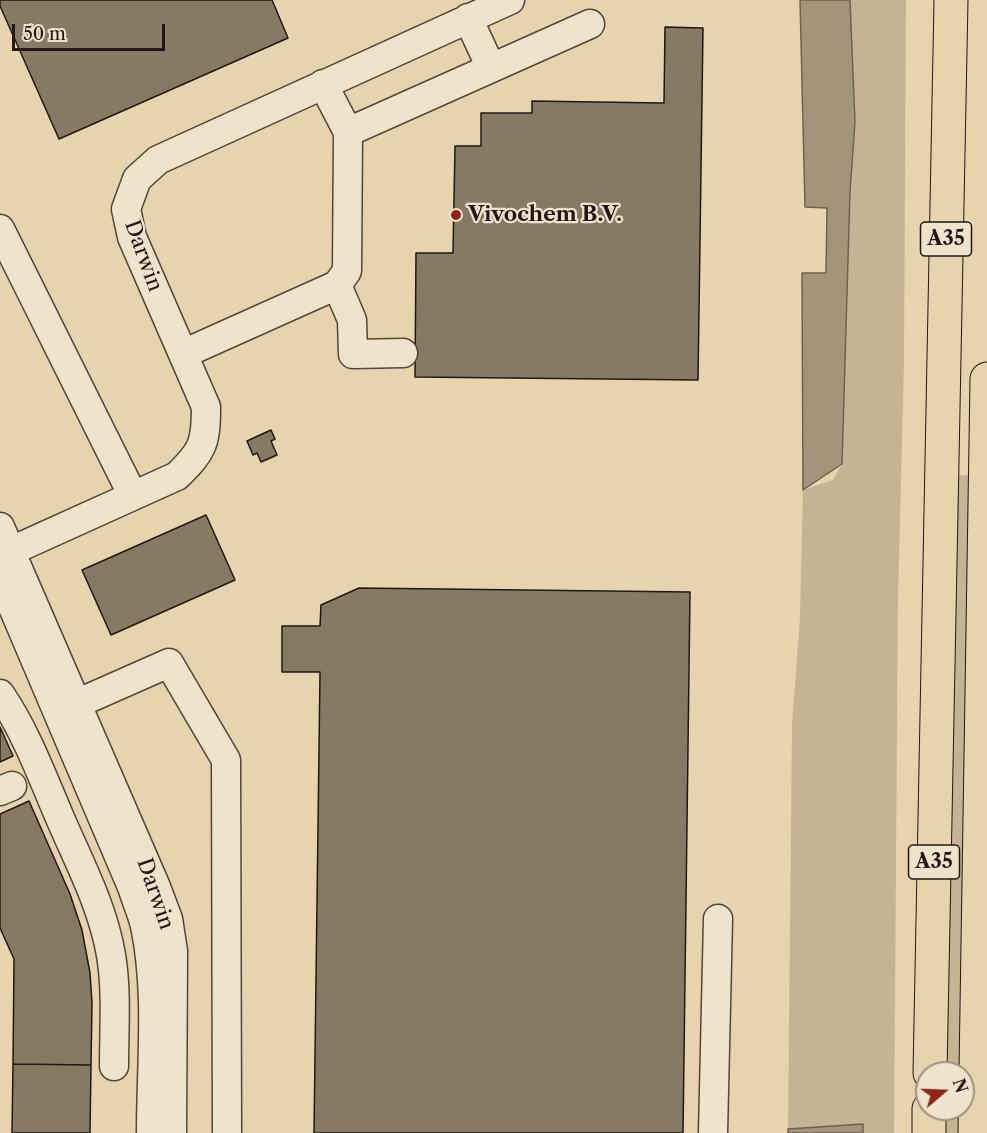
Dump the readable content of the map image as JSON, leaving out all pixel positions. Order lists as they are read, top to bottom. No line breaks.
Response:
{"streets":{"highway":["A35"],"street":["Darwin"]},"places":["Vivochem B.V."],"scale_bar":"50 m","north":"right"}
